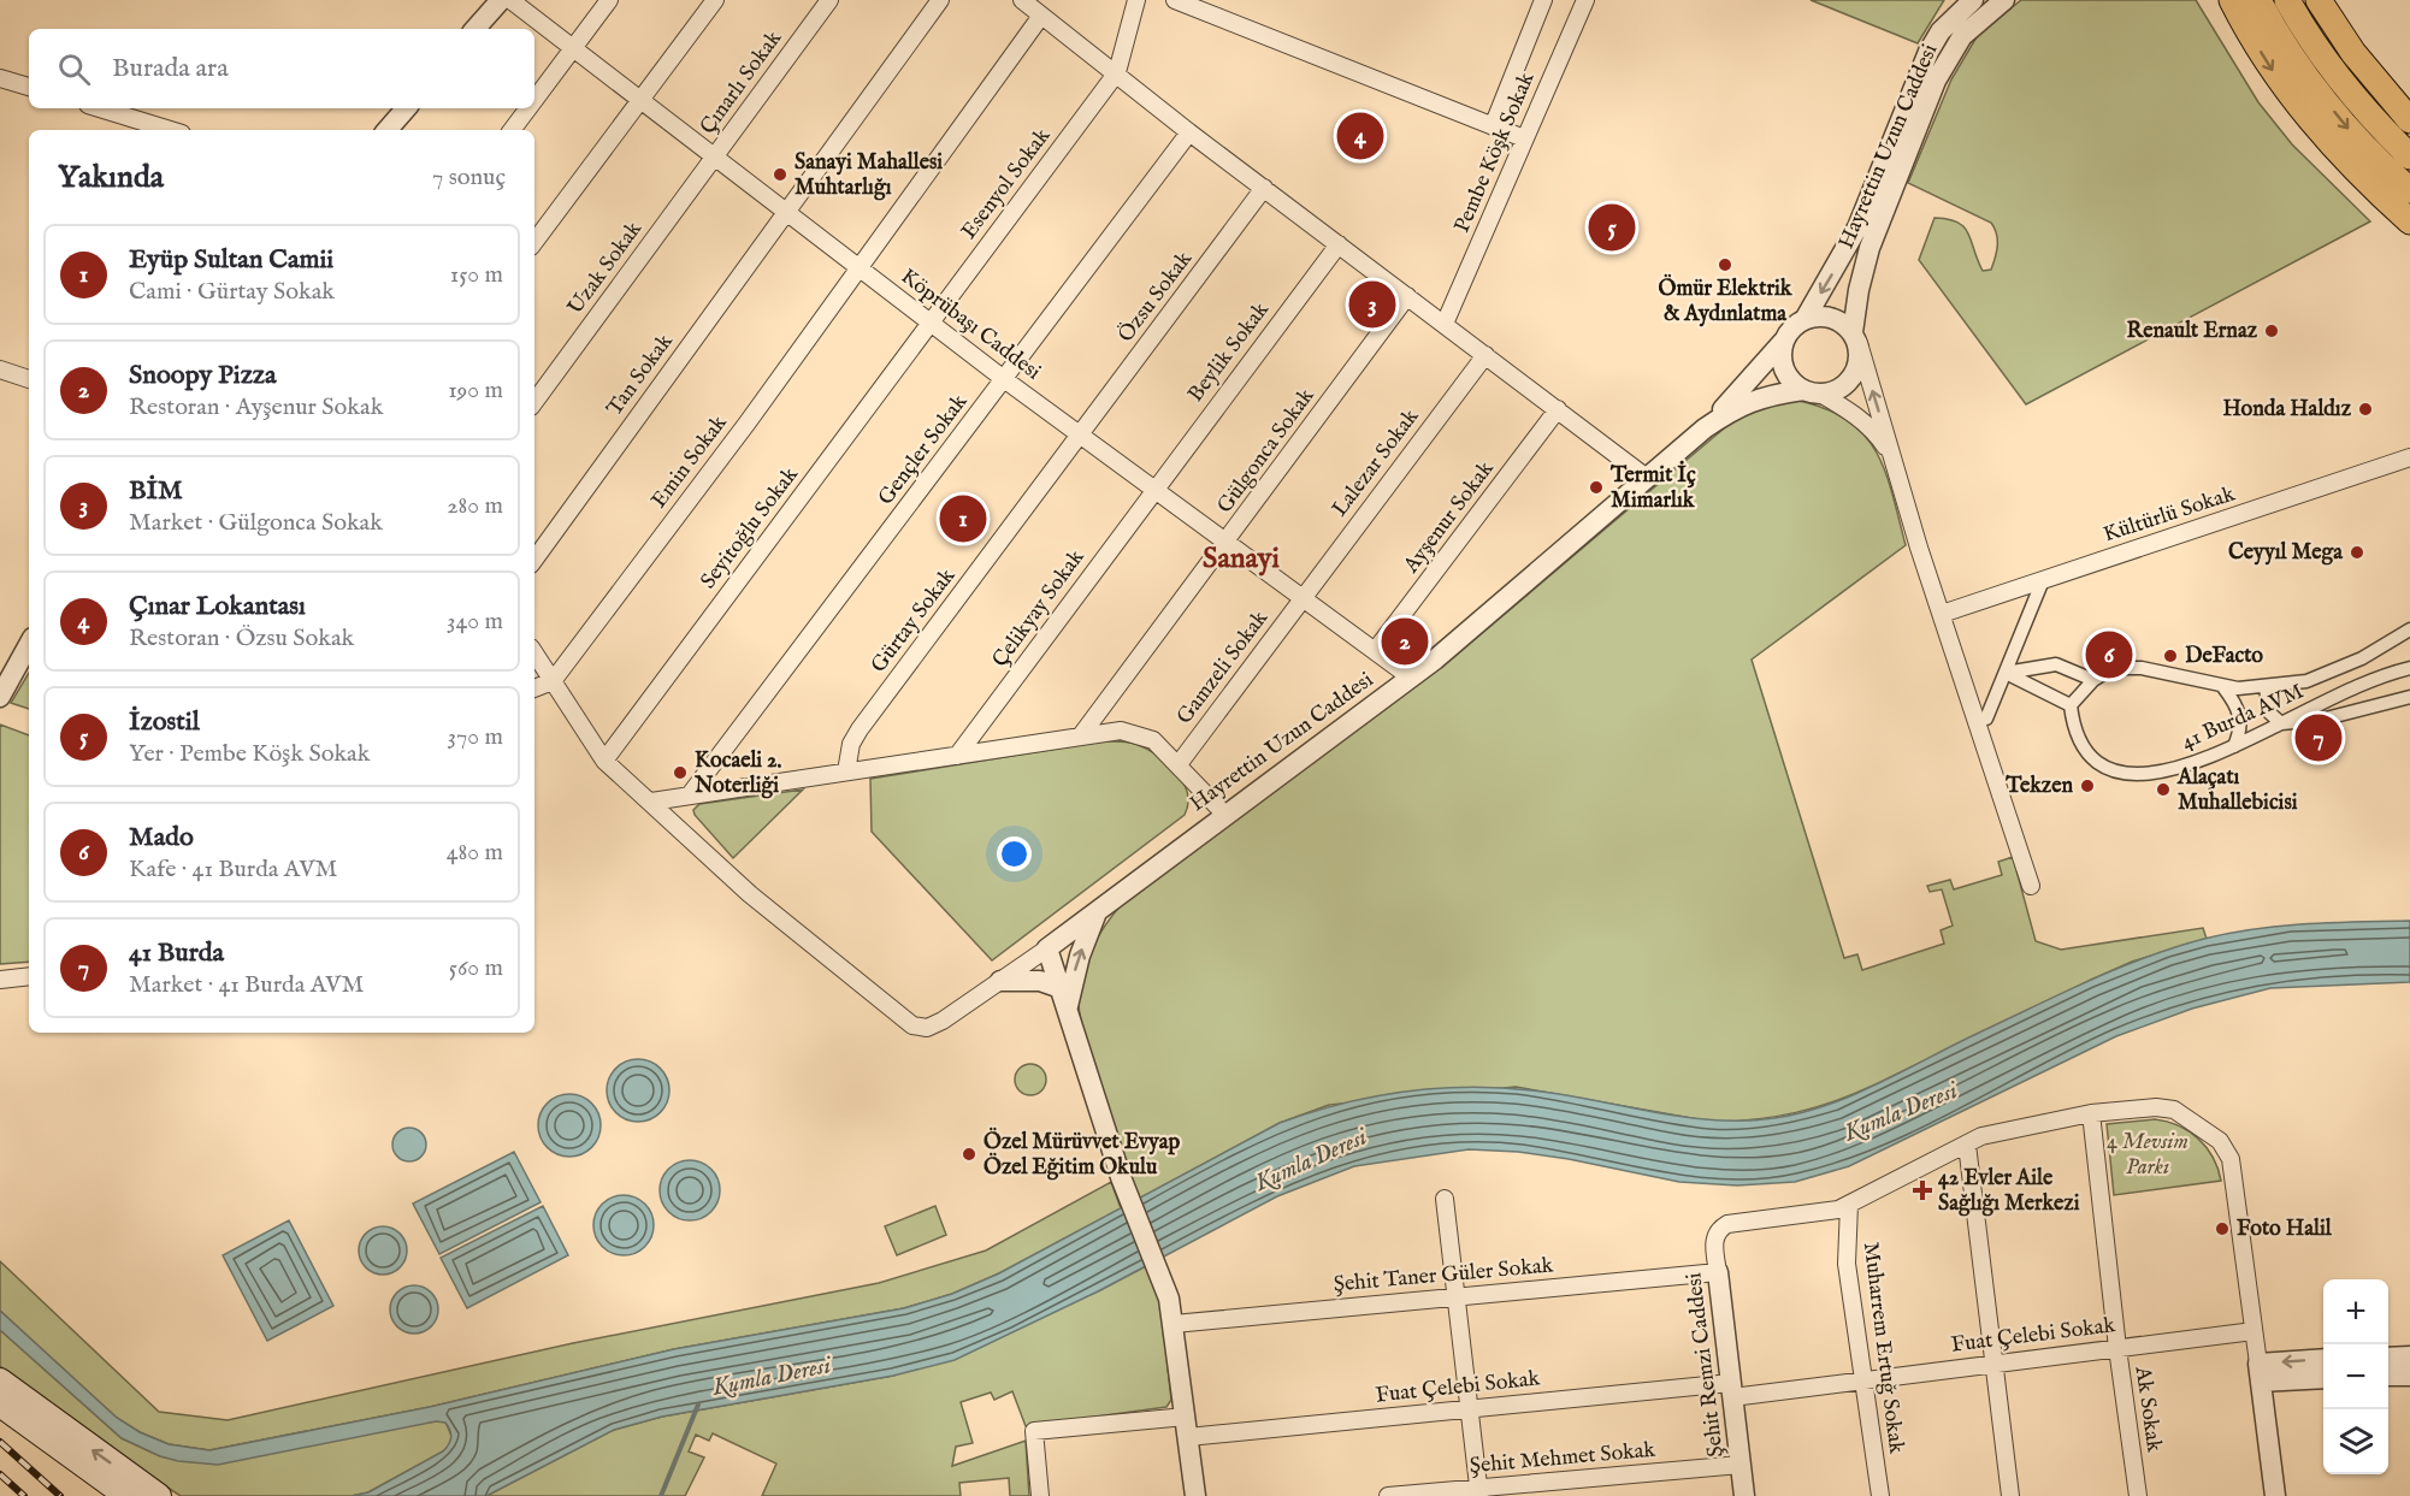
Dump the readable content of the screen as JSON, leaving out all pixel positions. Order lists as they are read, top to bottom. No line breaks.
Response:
{"streets":{"street":["Çınarlı Sokak","Hayrettin Uzun Caddesi","Pembe Köşk Sokak","Esenyol Sokak","Uzak Sokak","Özsu Sokak","Köprübaşı Caddesi","Beylik Sokak","Tan Sokak","Gençler Sokak","Gülgonca Sokak","Emin Sokak","Lalezar Sokak","Kültürlü Sokak","Ayşenur Sokak","Seyitoğlu Sokak","Çelikyay Sokak","Gürtay Sokak","Gamzeli Sokak","41 Burda AVM","Şehit Taner Güler Sokak","Fuat Çelebi Sokak","Muharrem Ertuğ Sokak","Şehit Remzi Caddesi","Ak Sokak","Şehit Mehmet Sokak"]},"crossings":[["Çınarlı Sokak","Uzak Sokak"],["Çınarlı Sokak","Köprübaşı Caddesi"],["Hayrettin Uzun Caddesi","Köprübaşı Caddesi"],["Esenyol Sokak","Köprübaşı Caddesi"],["Esenyol Sokak","Seyitoğlu Sokak"],["Uzak Sokak","Köprübaşı Caddesi"],["Özsu Sokak","Köprübaşı Caddesi"],["Özsu Sokak","Gürtay Sokak"],["Köprübaşı Caddesi","Beylik Sokak"],["Köprübaşı Caddesi","Tan Sokak"],["Köprübaşı Caddesi","Gençler Sokak"],["Köprübaşı Caddesi","Gülgonca Sokak"],["Köprübaşı Caddesi","Emin Sokak"],["Köprübaşı Caddesi","Lalezar Sokak"],["Köprübaşı Caddesi","Ayşenur Sokak"],["Köprübaşı Caddesi","Seyitoğlu Sokak"],["Köprübaşı Caddesi","Çelikyay Sokak"],["Köprübaşı Caddesi","Gürtay Sokak"],["Köprübaşı Caddesi","Gamzeli Sokak"],["Beylik Sokak","Çelikyay Sokak"],["Lalezar Sokak","Gamzeli Sokak"],["Şehit Taner Güler Sokak","Şehit Remzi Caddesi"],["Fuat Çelebi Sokak","Muharrem Ertuğ Sokak"],["Fuat Çelebi Sokak","Şehit Remzi Caddesi"],["Fuat Çelebi Sokak","Ak Sokak"],["Muharrem Ertuğ Sokak","Şehit Remzi Caddesi"],["Şehit Remzi Caddesi","Şehit Mehmet Sokak"]],"districts":["Sanayi"],"water":["Kumla Deresi"],"parks":["4 Mevsim Parkı"],"places":{"other":["Sanayi Mahallesi Muhtarlığı","Ömür Elektrik & Aydınlatma","Renault Ernaz","Honda Haldız","Termit İç Mimarlık","Ceyyıl Mega","DeFacto","Kocaeli 2. Noterliği","Tekzen","Alaçatı Muhallebicisi","Özel Mürüvvet Evyap Özel Eğitim Okulu","Foto Halil"],"health":["42 Evler Aile Sağlığı Merkezi"]},"page":{"search":"Burada ara","pins":["4","5","3","1","2","6","7"],"heading":["Yakında","7 sonuç"],"list":[{"mark":"1","name":"Eyüp Sultan Camii","note":"Cami · Gürtay Sokak","value":"150 m"},{"mark":"2","name":"Snoopy Pizza","note":"Restoran · Ayşenur Sokak","value":"190 m"},{"mark":"3","name":"BİM","note":"Market · Gülgonca Sokak","value":"280 m"},{"mark":"4","name":"Çınar Lokantası","note":"Restoran · Özsu Sokak","value":"340 m"},{"mark":"5","name":"İzostil","note":"Yer · Pembe Köşk Sokak","value":"370 m"},{"mark":"6","name":"Mado","note":"Kafe · 41 Burda AVM","value":"480 m"},{"mark":"7","name":"41 Burda","note":"Market · 41 Burda AVM","value":"560 m"}],"map_buttons":["+","−"]}}
